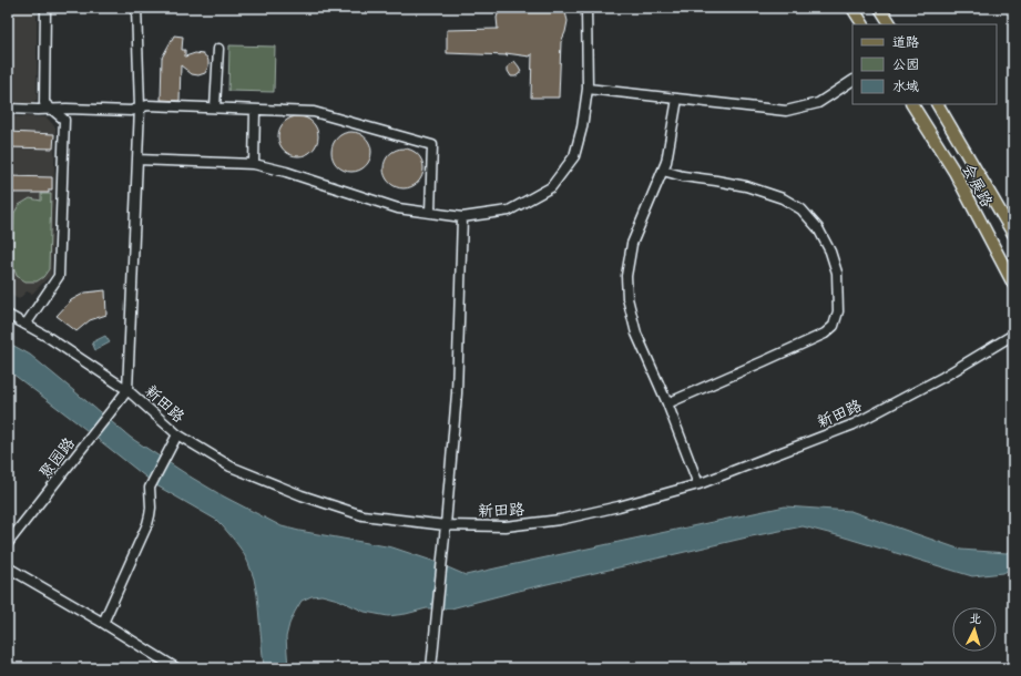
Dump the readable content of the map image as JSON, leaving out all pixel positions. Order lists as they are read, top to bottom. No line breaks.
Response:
{"streets":{"main road":["会展路"],"street":["新田路","聚园路"]},"crossings":[["新田路","聚园路"]],"legend":["道路","公园","水域"],"north":"top"}
